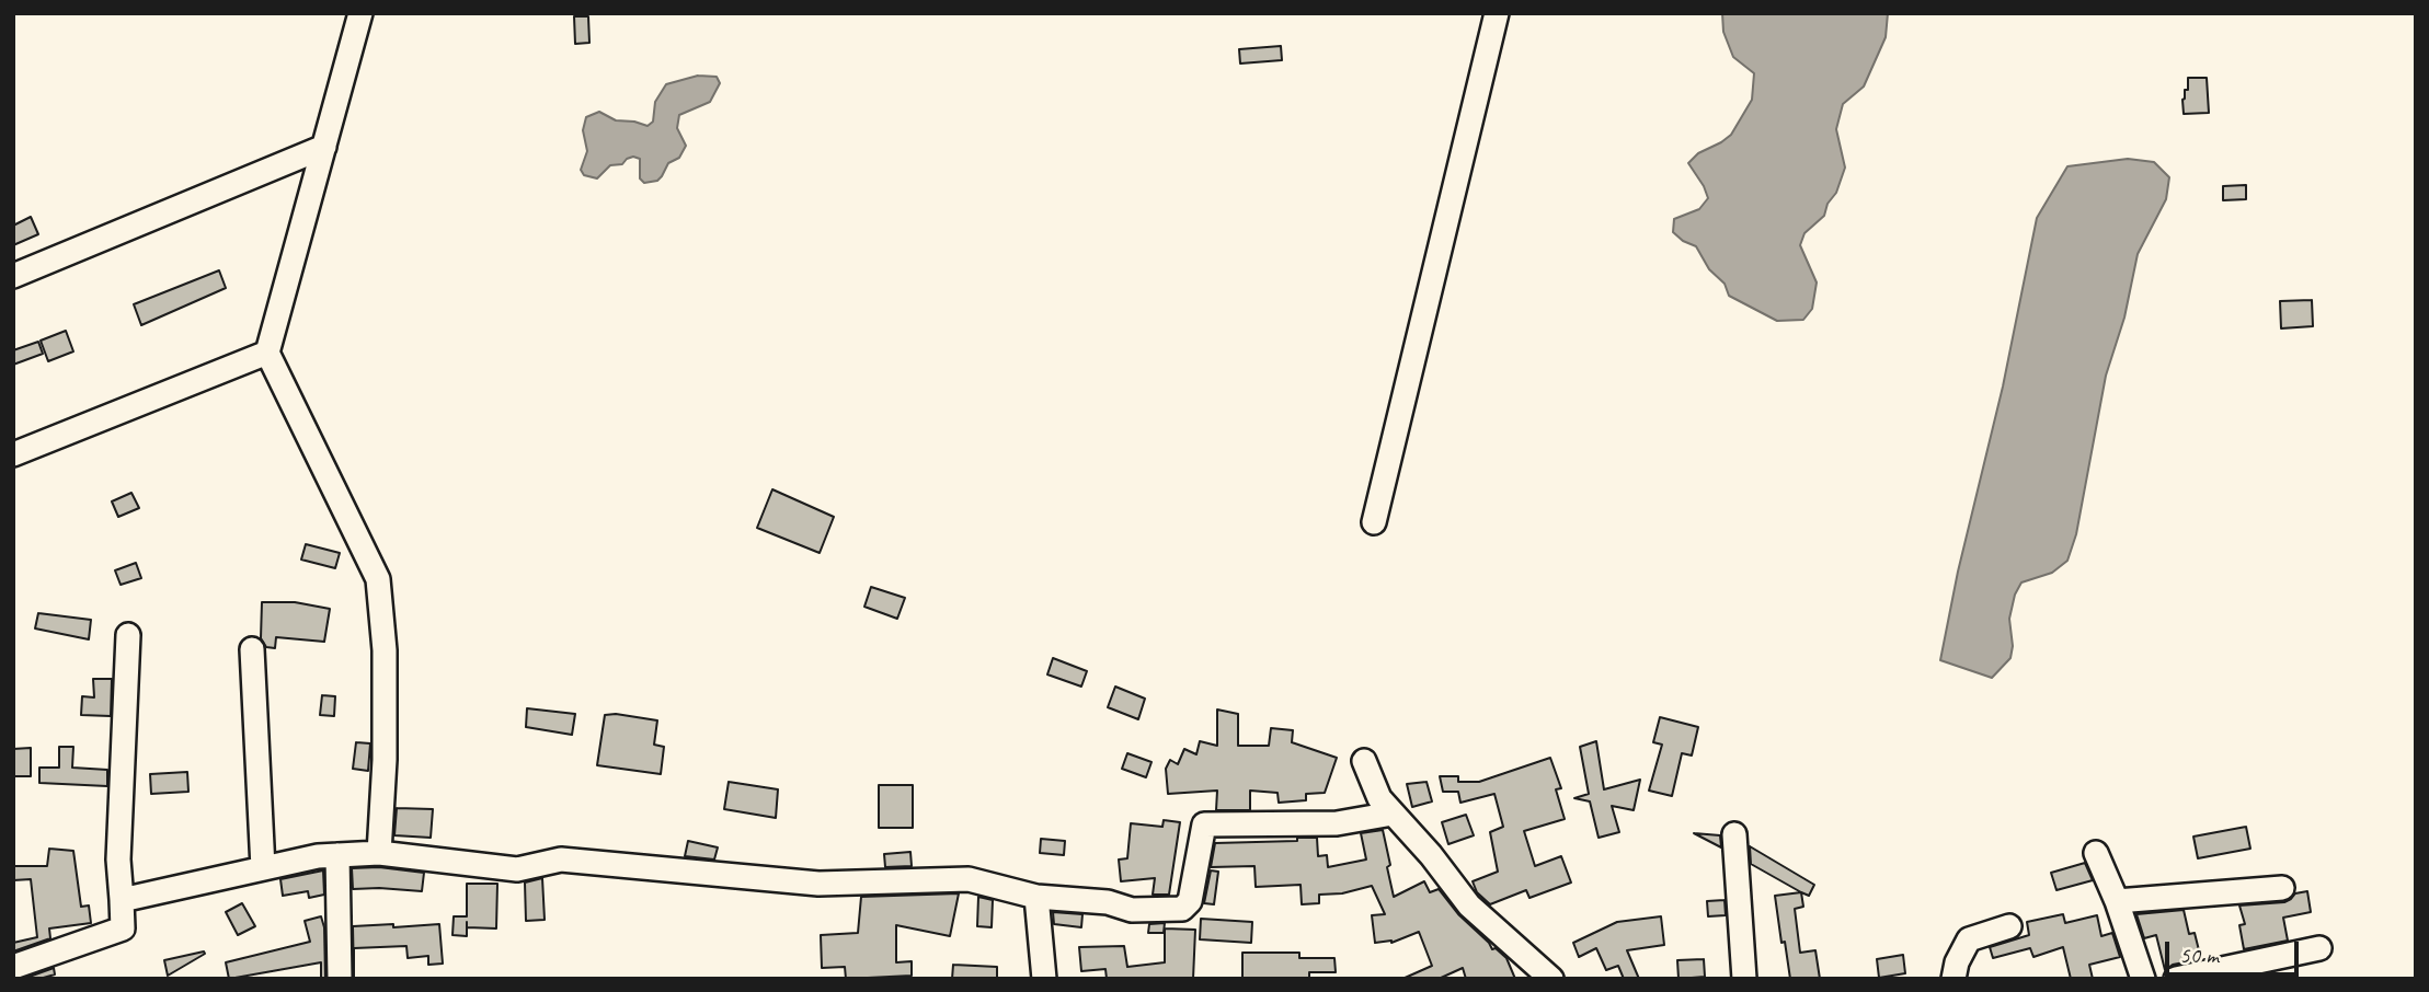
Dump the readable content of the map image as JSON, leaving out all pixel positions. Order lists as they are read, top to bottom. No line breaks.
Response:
{"scale_bar":"50 m"}
